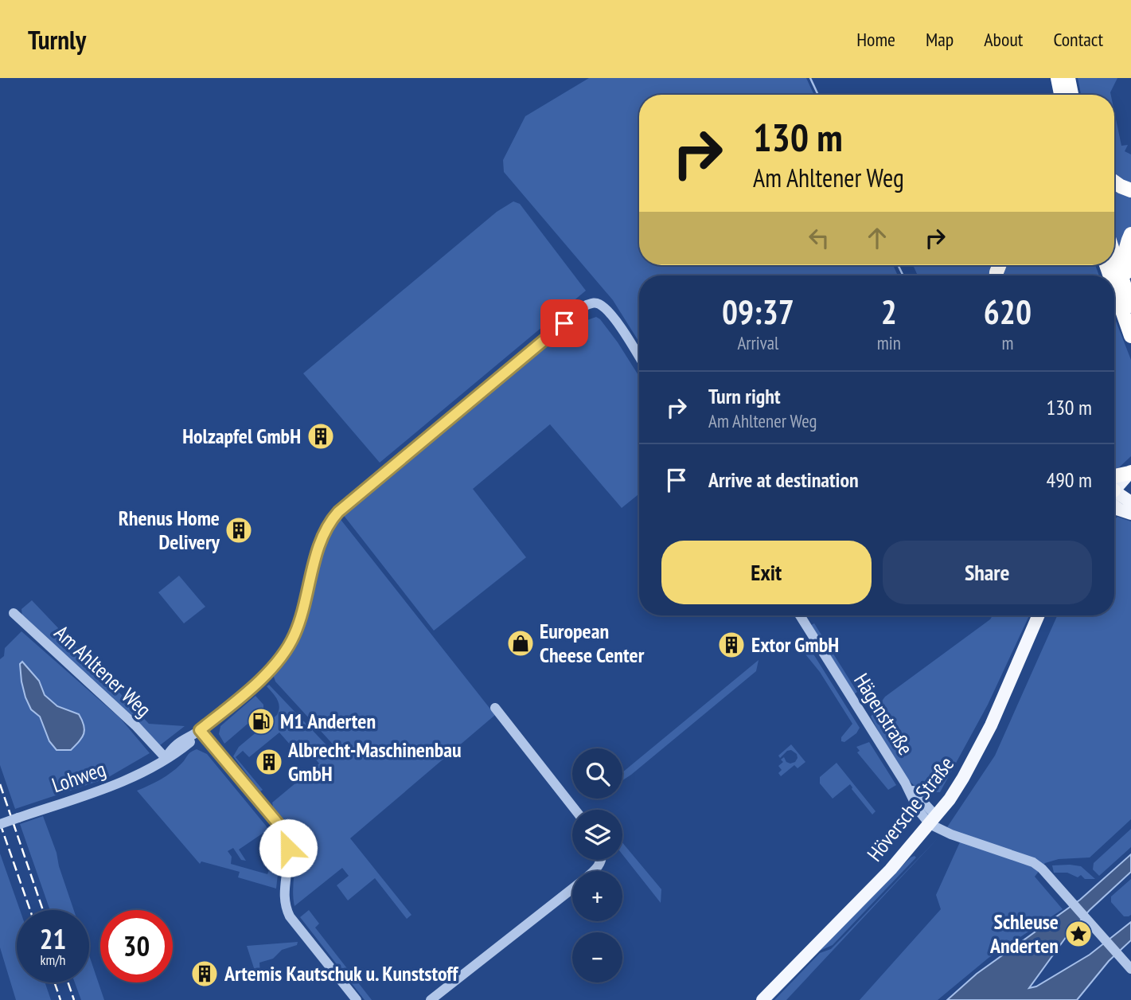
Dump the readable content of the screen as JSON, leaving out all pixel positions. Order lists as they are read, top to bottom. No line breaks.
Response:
{"streets":{"main road":["Höversche Straße"],"street":["Am Ahltener Weg","Hägenstraße","Lohweg"]},"crossings":[["Am Ahltener Weg","Lohweg"],["Hägenstraße","Höversche Straße"]],"places":{"building":["Holzapfel GmbH","Rhenus Home Delivery","Extor GmbH","Albrecht-Maschinenbau GmbH","Artemis Kautschuk u. Kunststoff"],"shop":["European Cheese Center"],"fuel station":["M1 Anderten"],"place":["Schleuse Anderten"]},"page":{"header":"Turnly","nav":["Home","Map","About","Contact"],"turn":["130 m","Am Ahltener Weg"],"eta":["09:37","Arrival","2","min","620","m"],"list":[{"name":"Turn right","note":"Am Ahltener Weg","value":"130 m"},{"name":"Arrive at destination","value":"490 m"}],"buttons":["Exit","Share"],"map_buttons":["+","−"],"speed":"21 km/h","limit":"30"}}
